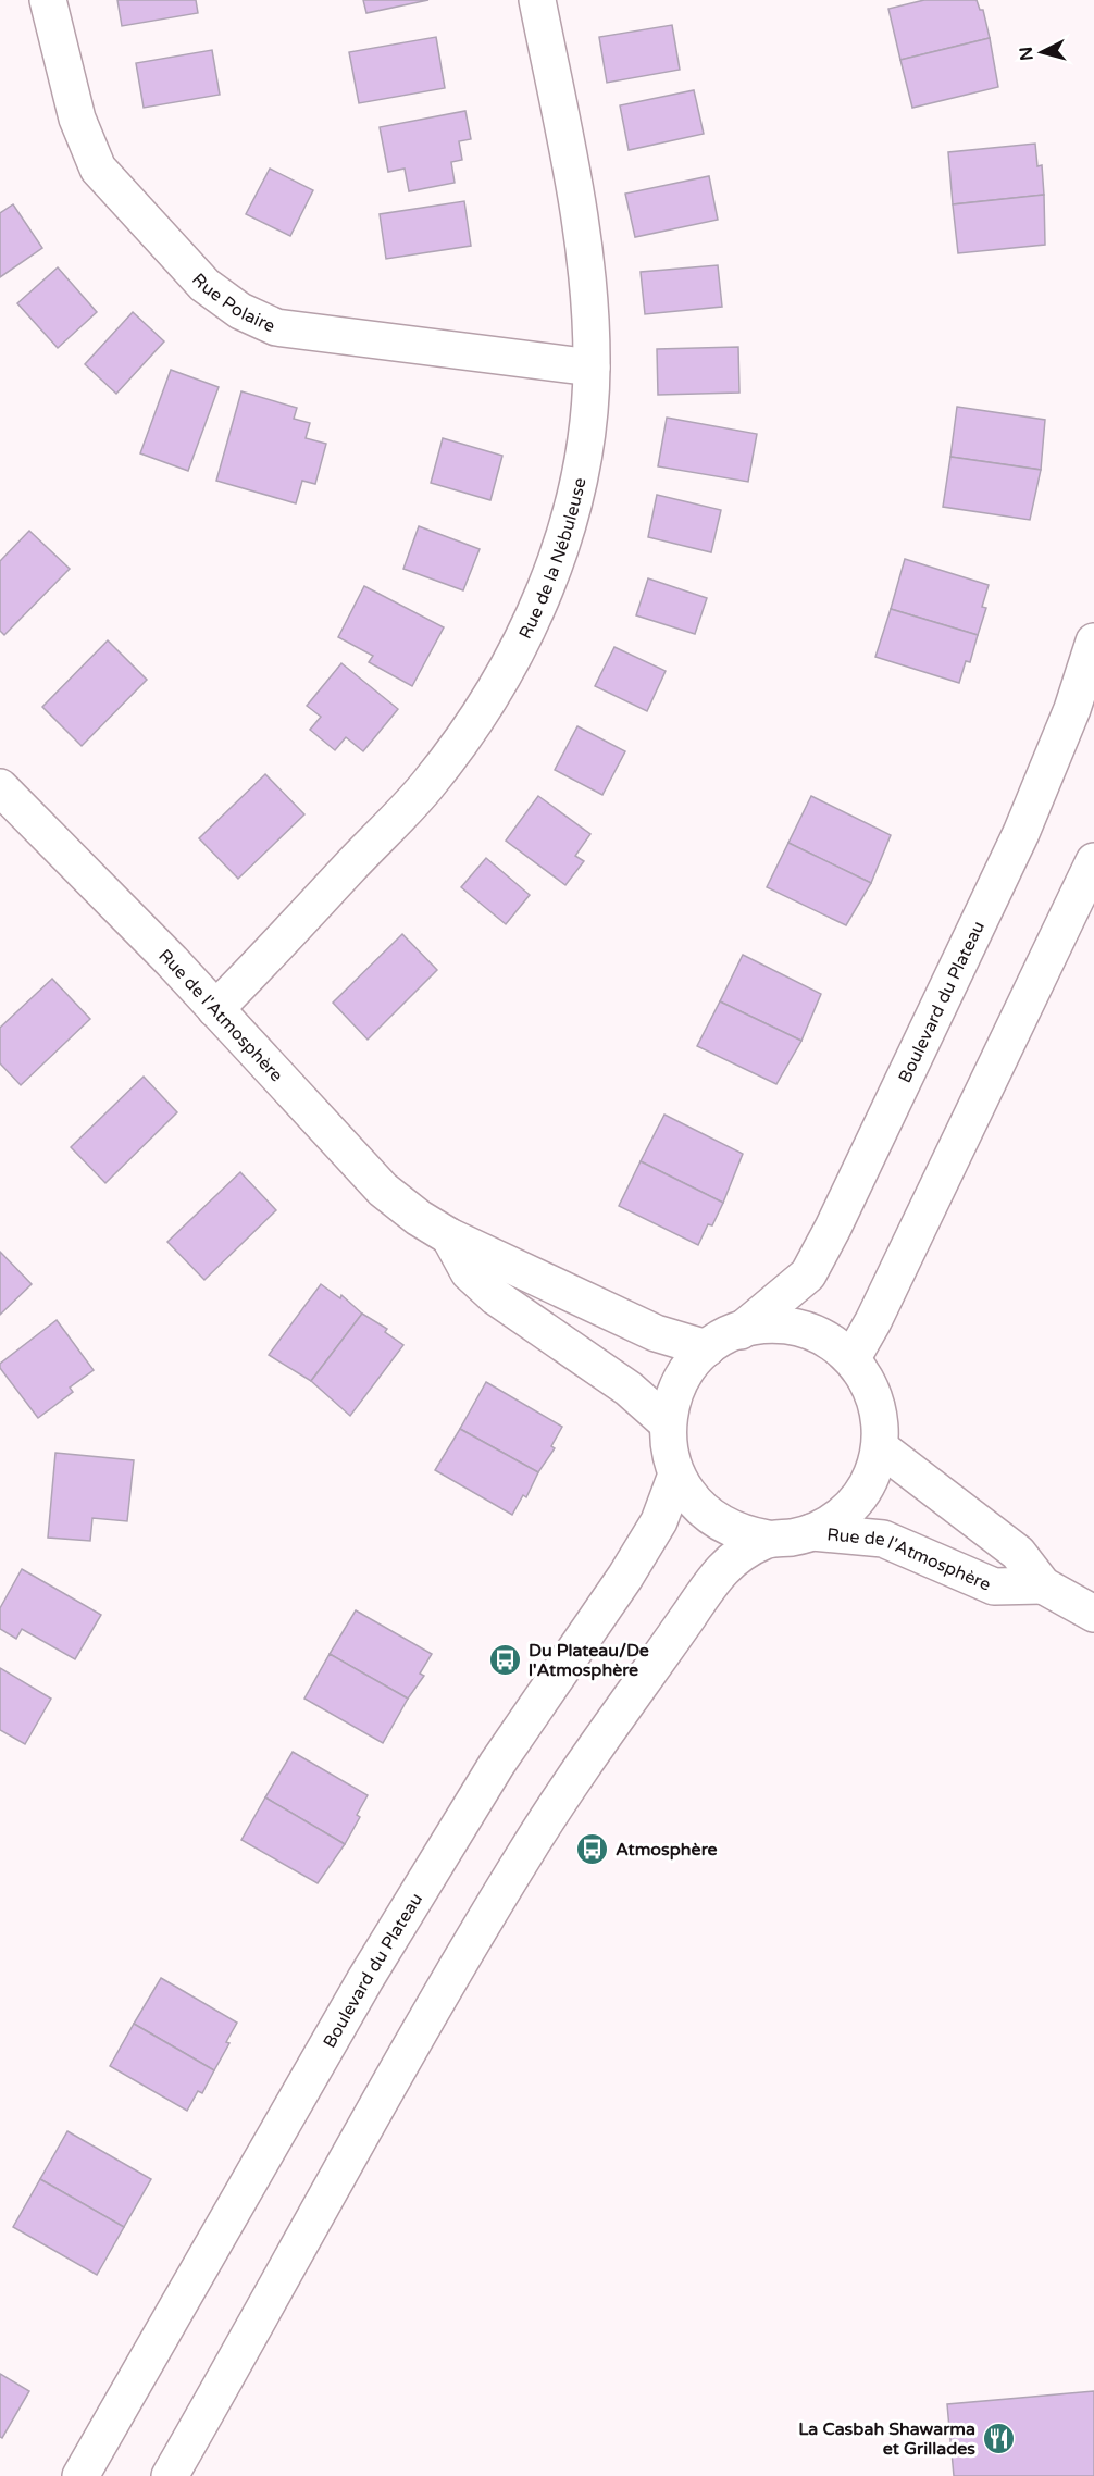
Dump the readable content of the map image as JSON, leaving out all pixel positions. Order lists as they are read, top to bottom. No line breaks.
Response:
{"streets":{"main road":["Rue Polaire","Rue de la Nébuleuse","Boulevard du Plateau","Rue de l'Atmosphère"]},"crossings":[["Rue Polaire","Rue de la Nébuleuse"],["Rue de la Nébuleuse","Rue de l'Atmosphère"],["Boulevard du Plateau","Rue de l'Atmosphère"]],"places":{"bus stop":["Du Plateau/De l'Atmosphère","Atmosphère"],"restaurant":["La Casbah Shawarma et Grillades"]},"north":"left"}
